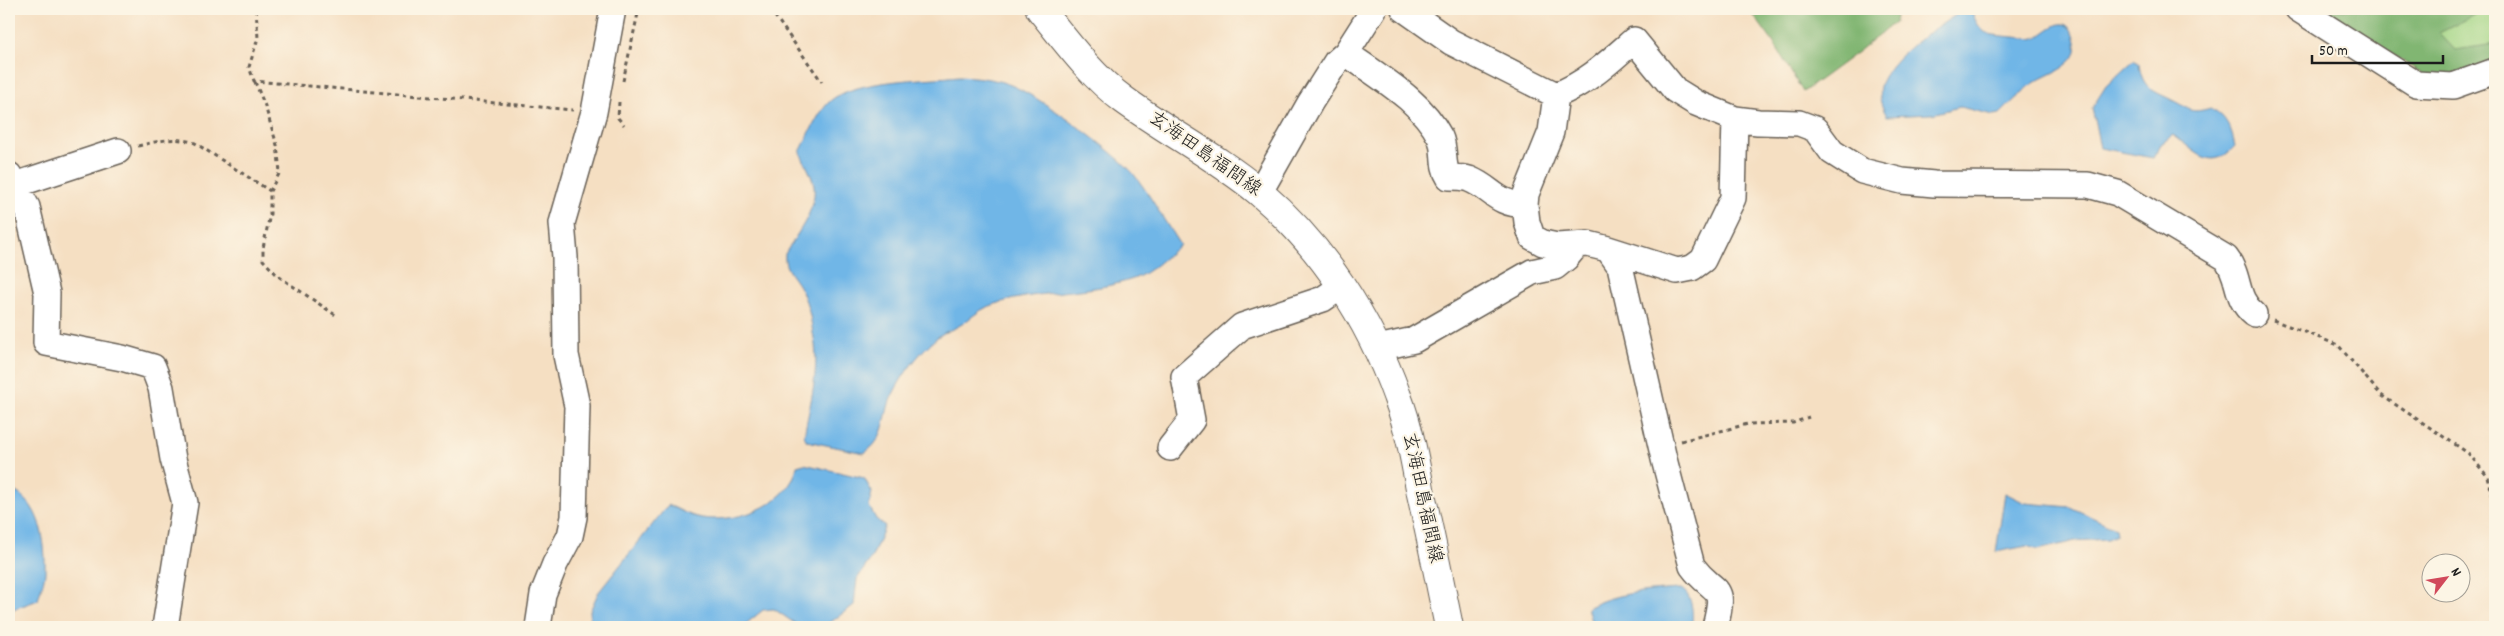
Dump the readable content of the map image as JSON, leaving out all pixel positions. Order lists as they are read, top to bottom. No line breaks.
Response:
{"streets":{"main road":["玄海田島福間線"]},"scale_bar":"50 m","north":"top right"}
